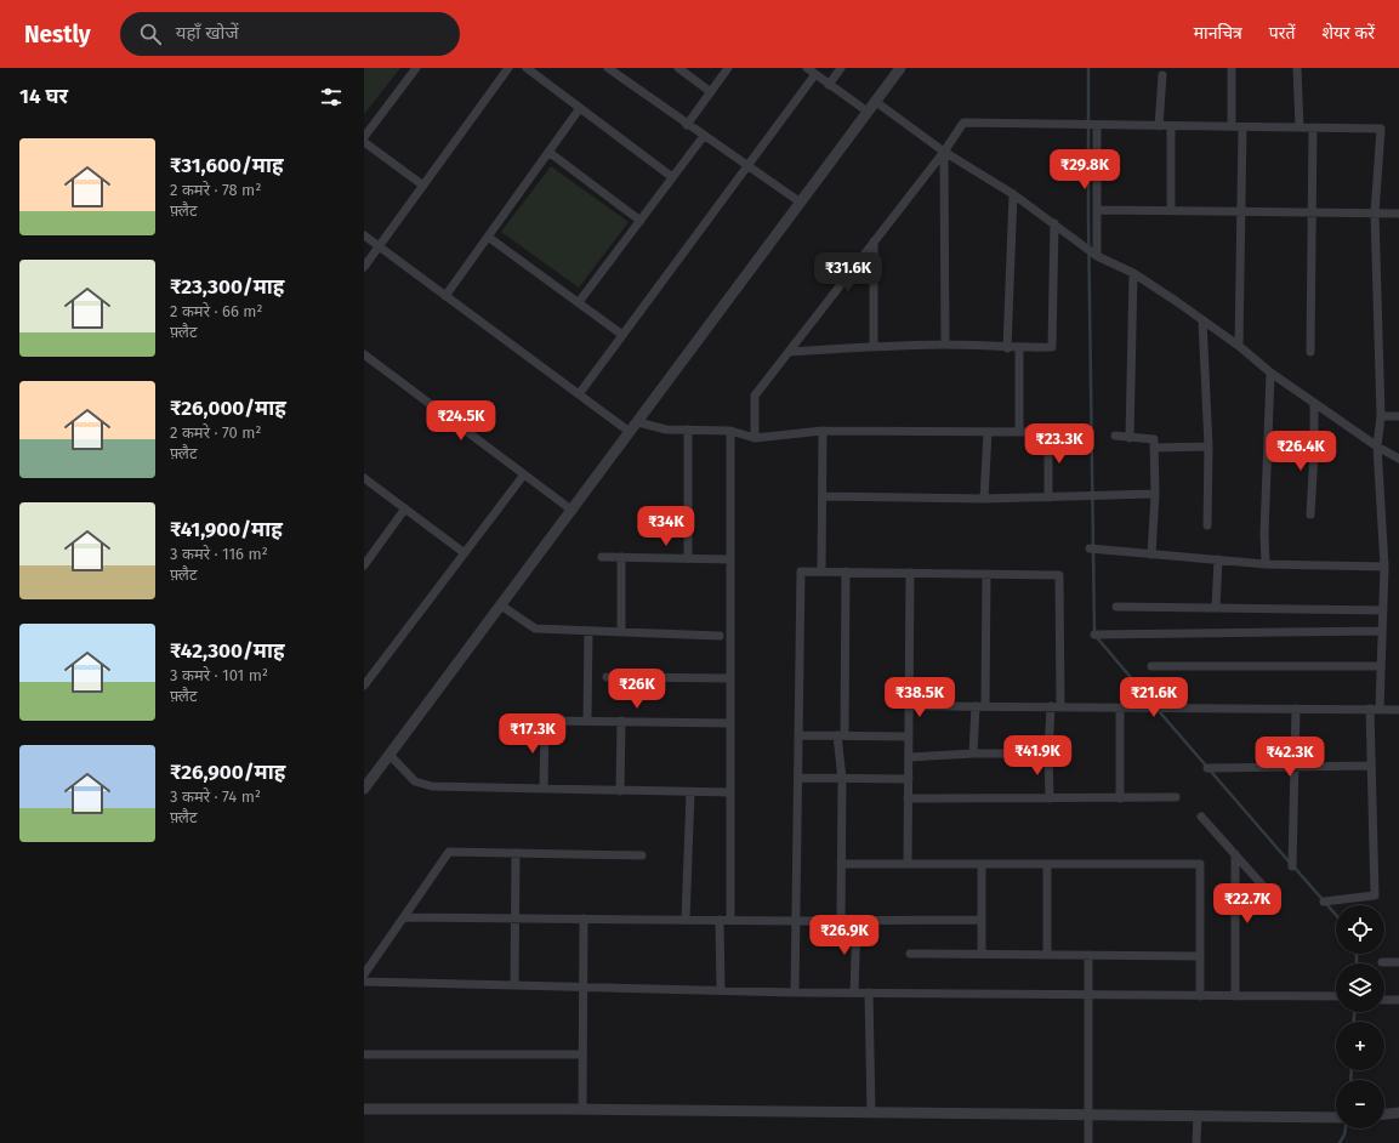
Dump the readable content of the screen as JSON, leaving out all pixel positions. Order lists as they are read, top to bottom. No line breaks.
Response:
{"page":{"header":"Nestly","search":"यहाँ खोजें","nav":["मानचित्र","परतें","शेयर करें"],"heading":"14 घर","list":[{"name":"₹31,600/माह","note":"2 कमरे · 78 m² · फ़्लैट"},{"name":"₹23,300/माह","note":"2 कमरे · 66 m² · फ़्लैट"},{"name":"₹26,000/माह","note":"2 कमरे · 70 m² · फ़्लैट"},{"name":"₹41,900/माह","note":"3 कमरे · 116 m² · फ़्लैट"},{"name":"₹42,300/माह","note":"3 कमरे · 101 m² · फ़्लैट"},{"name":"₹26,900/माह","note":"3 कमरे · 74 m² · फ़्लैट"}],"price":["₹29.8K","₹31.6K","₹24.5K","₹23.3K","₹26.4K","₹34K","₹26K","₹38.5K","₹21.6K","₹17.3K","₹41.9K","₹42.3K","₹22.7K","₹26.9K"],"map_buttons":["+","−"]}}
